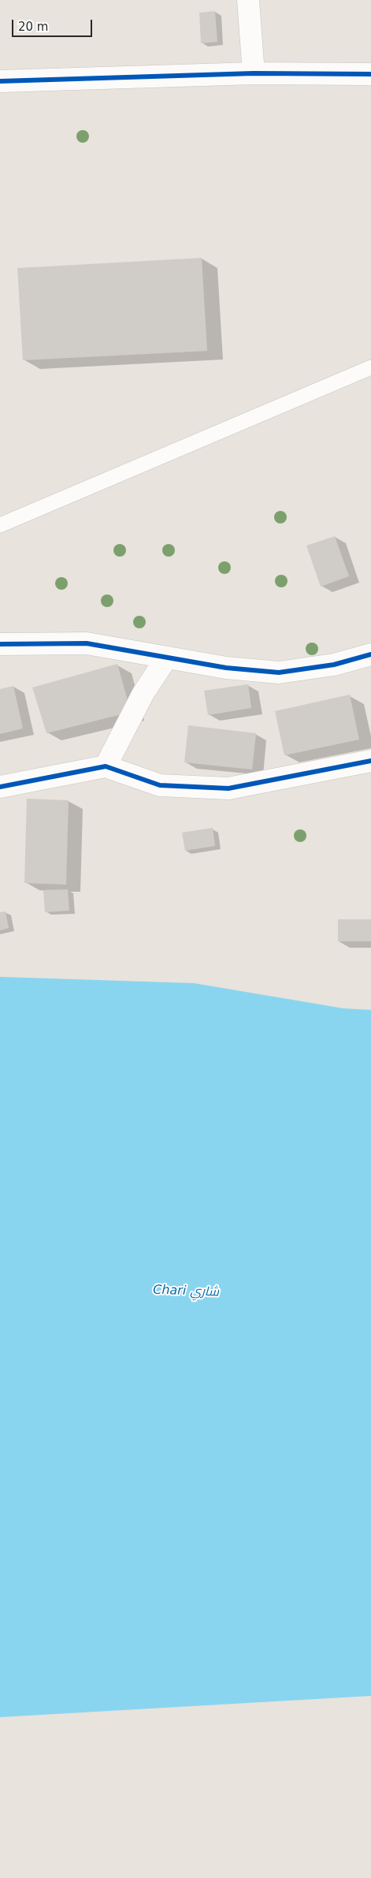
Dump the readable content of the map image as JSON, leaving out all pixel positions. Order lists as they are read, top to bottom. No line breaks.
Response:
{"water":["Chari شاري"],"scale_bar":"20 m"}
